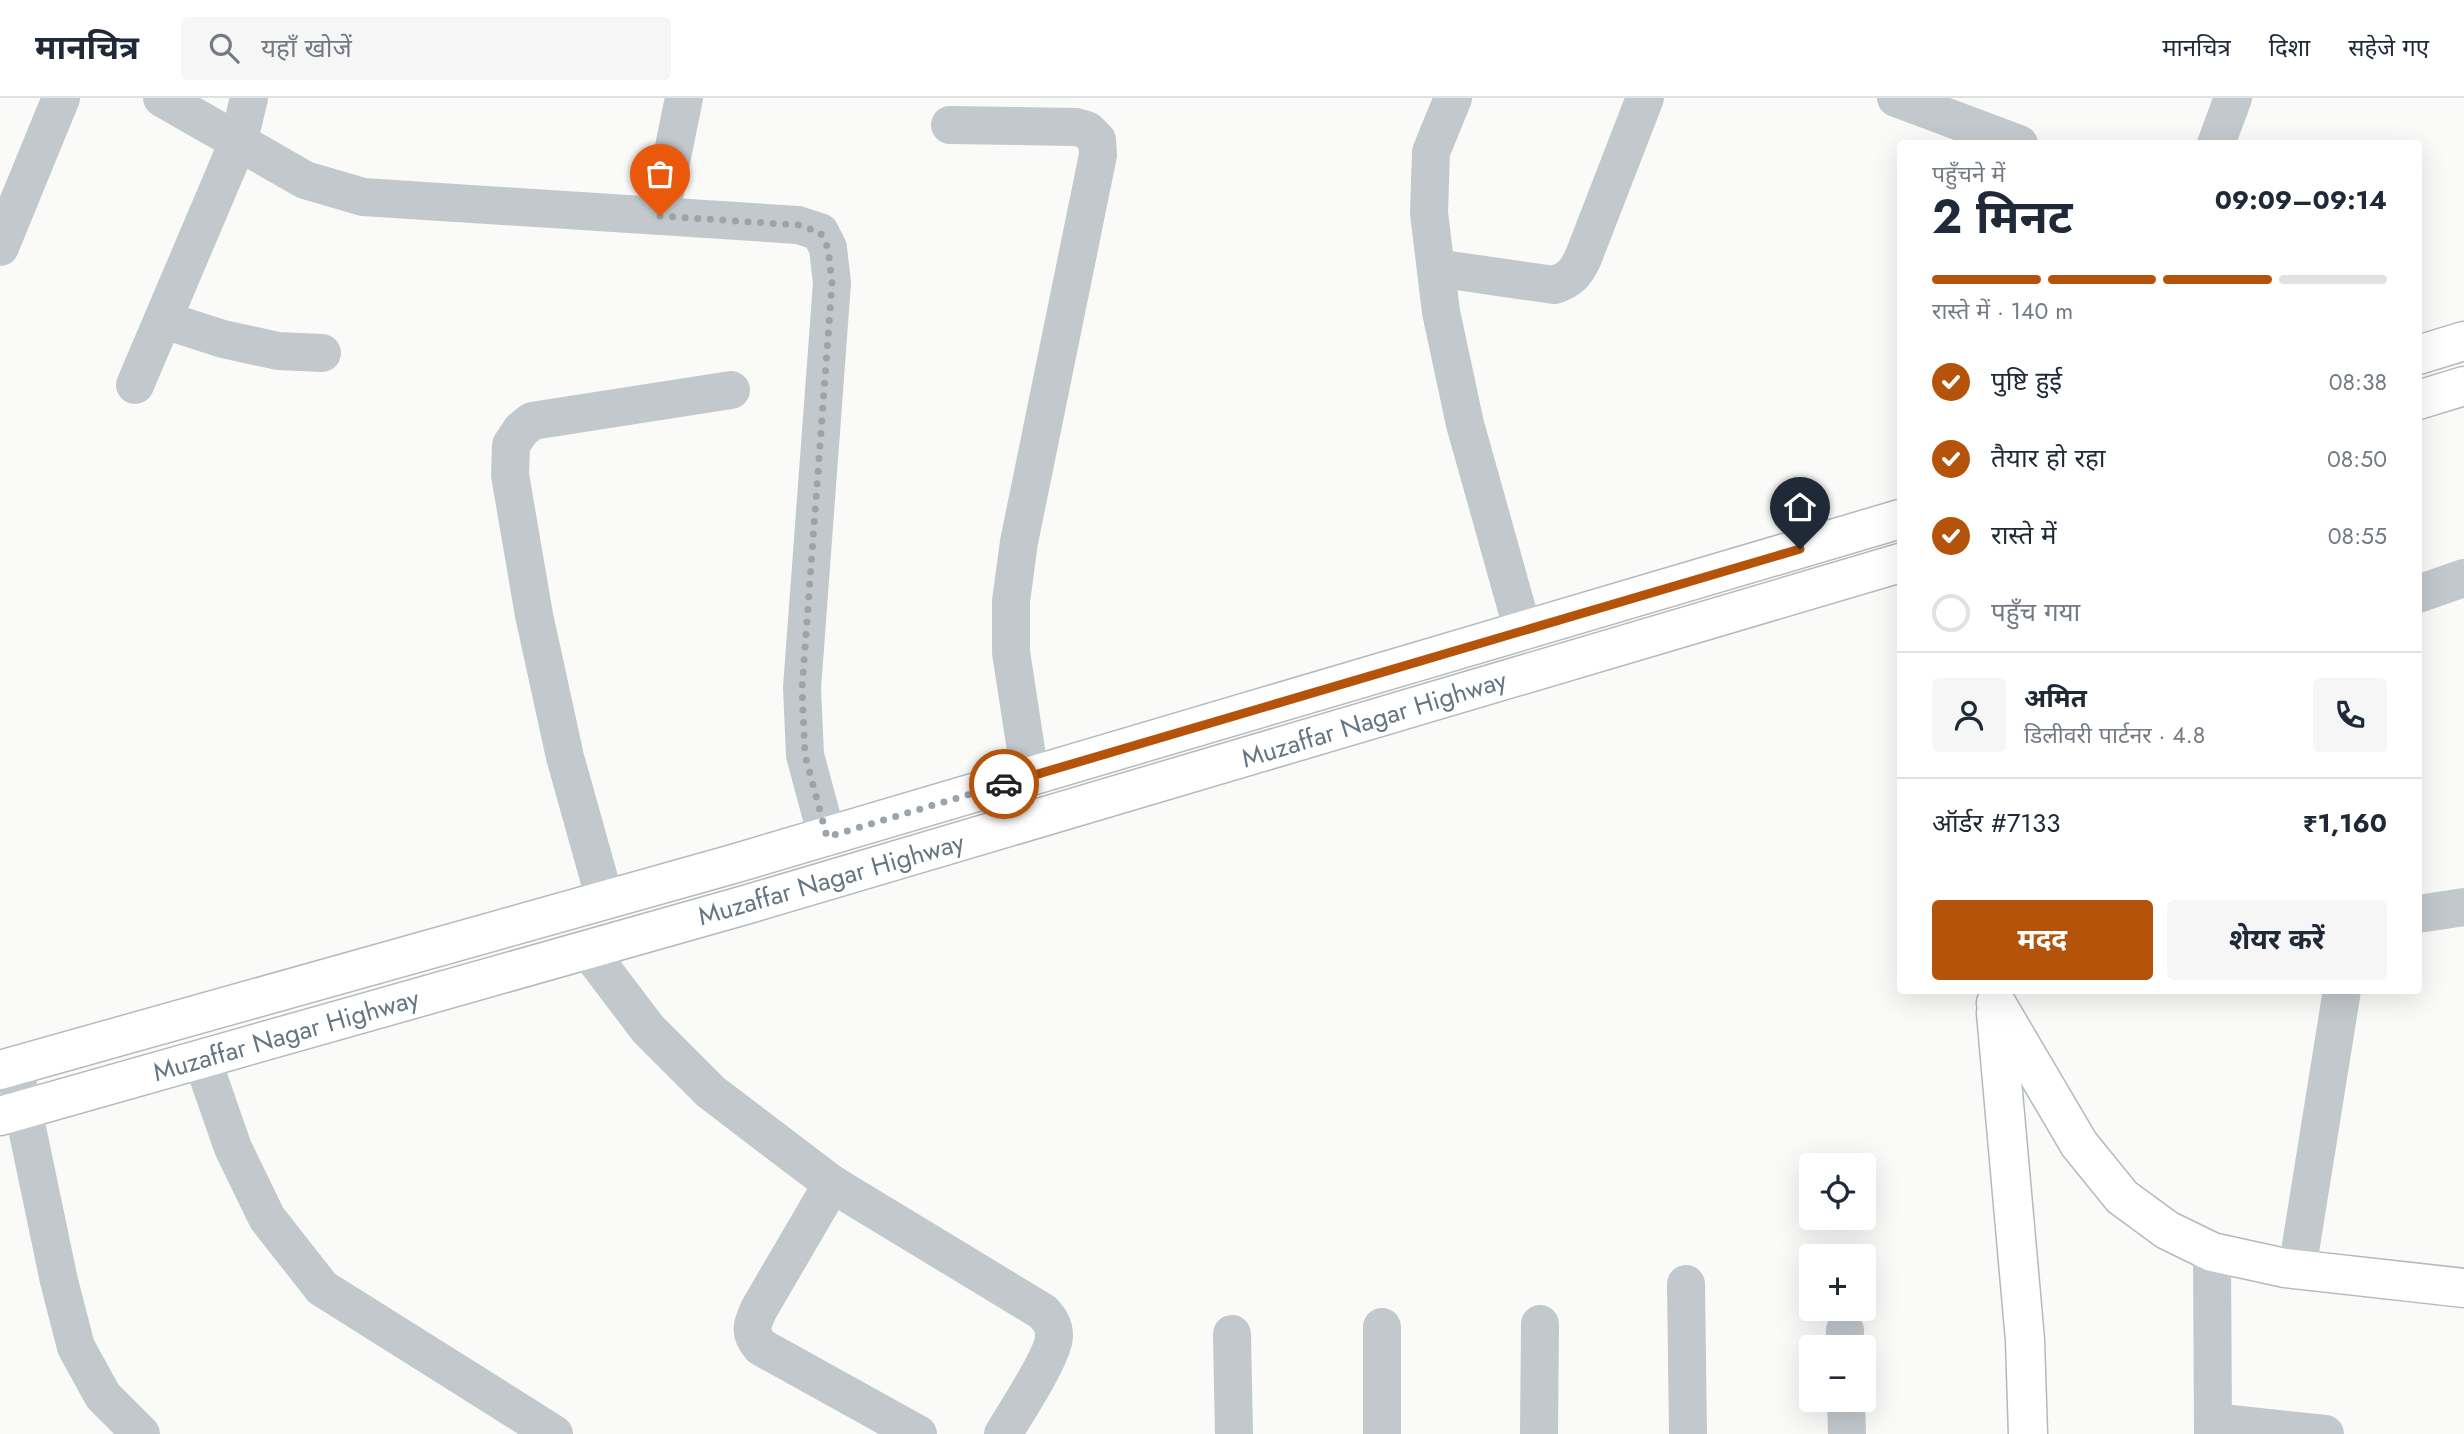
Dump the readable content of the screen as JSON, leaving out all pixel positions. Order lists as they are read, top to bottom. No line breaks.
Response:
{"streets":{"main road":["Muzaffar Nagar Highway"]},"page":{"header":"मानचित्र","search":"यहाँ खोजें","nav":["मानचित्र","दिशा","सहेजे गए"],"heading":["2 मिनट","पहुँचने में","09:09–09:14"],"panel":["अमित","डिलीवरी पार्टनर · 4.8","ऑर्डर #7133","₹1,160"],"bar":"रास्ते में · 140 m","list":[["पुष्टि हुई","08:38"],["तैयार हो रहा","08:50"],["रास्ते में","08:55"],"पहुँच गया"],"buttons":["मदद","शेयर करें"],"map_buttons":["+","−"]}}
